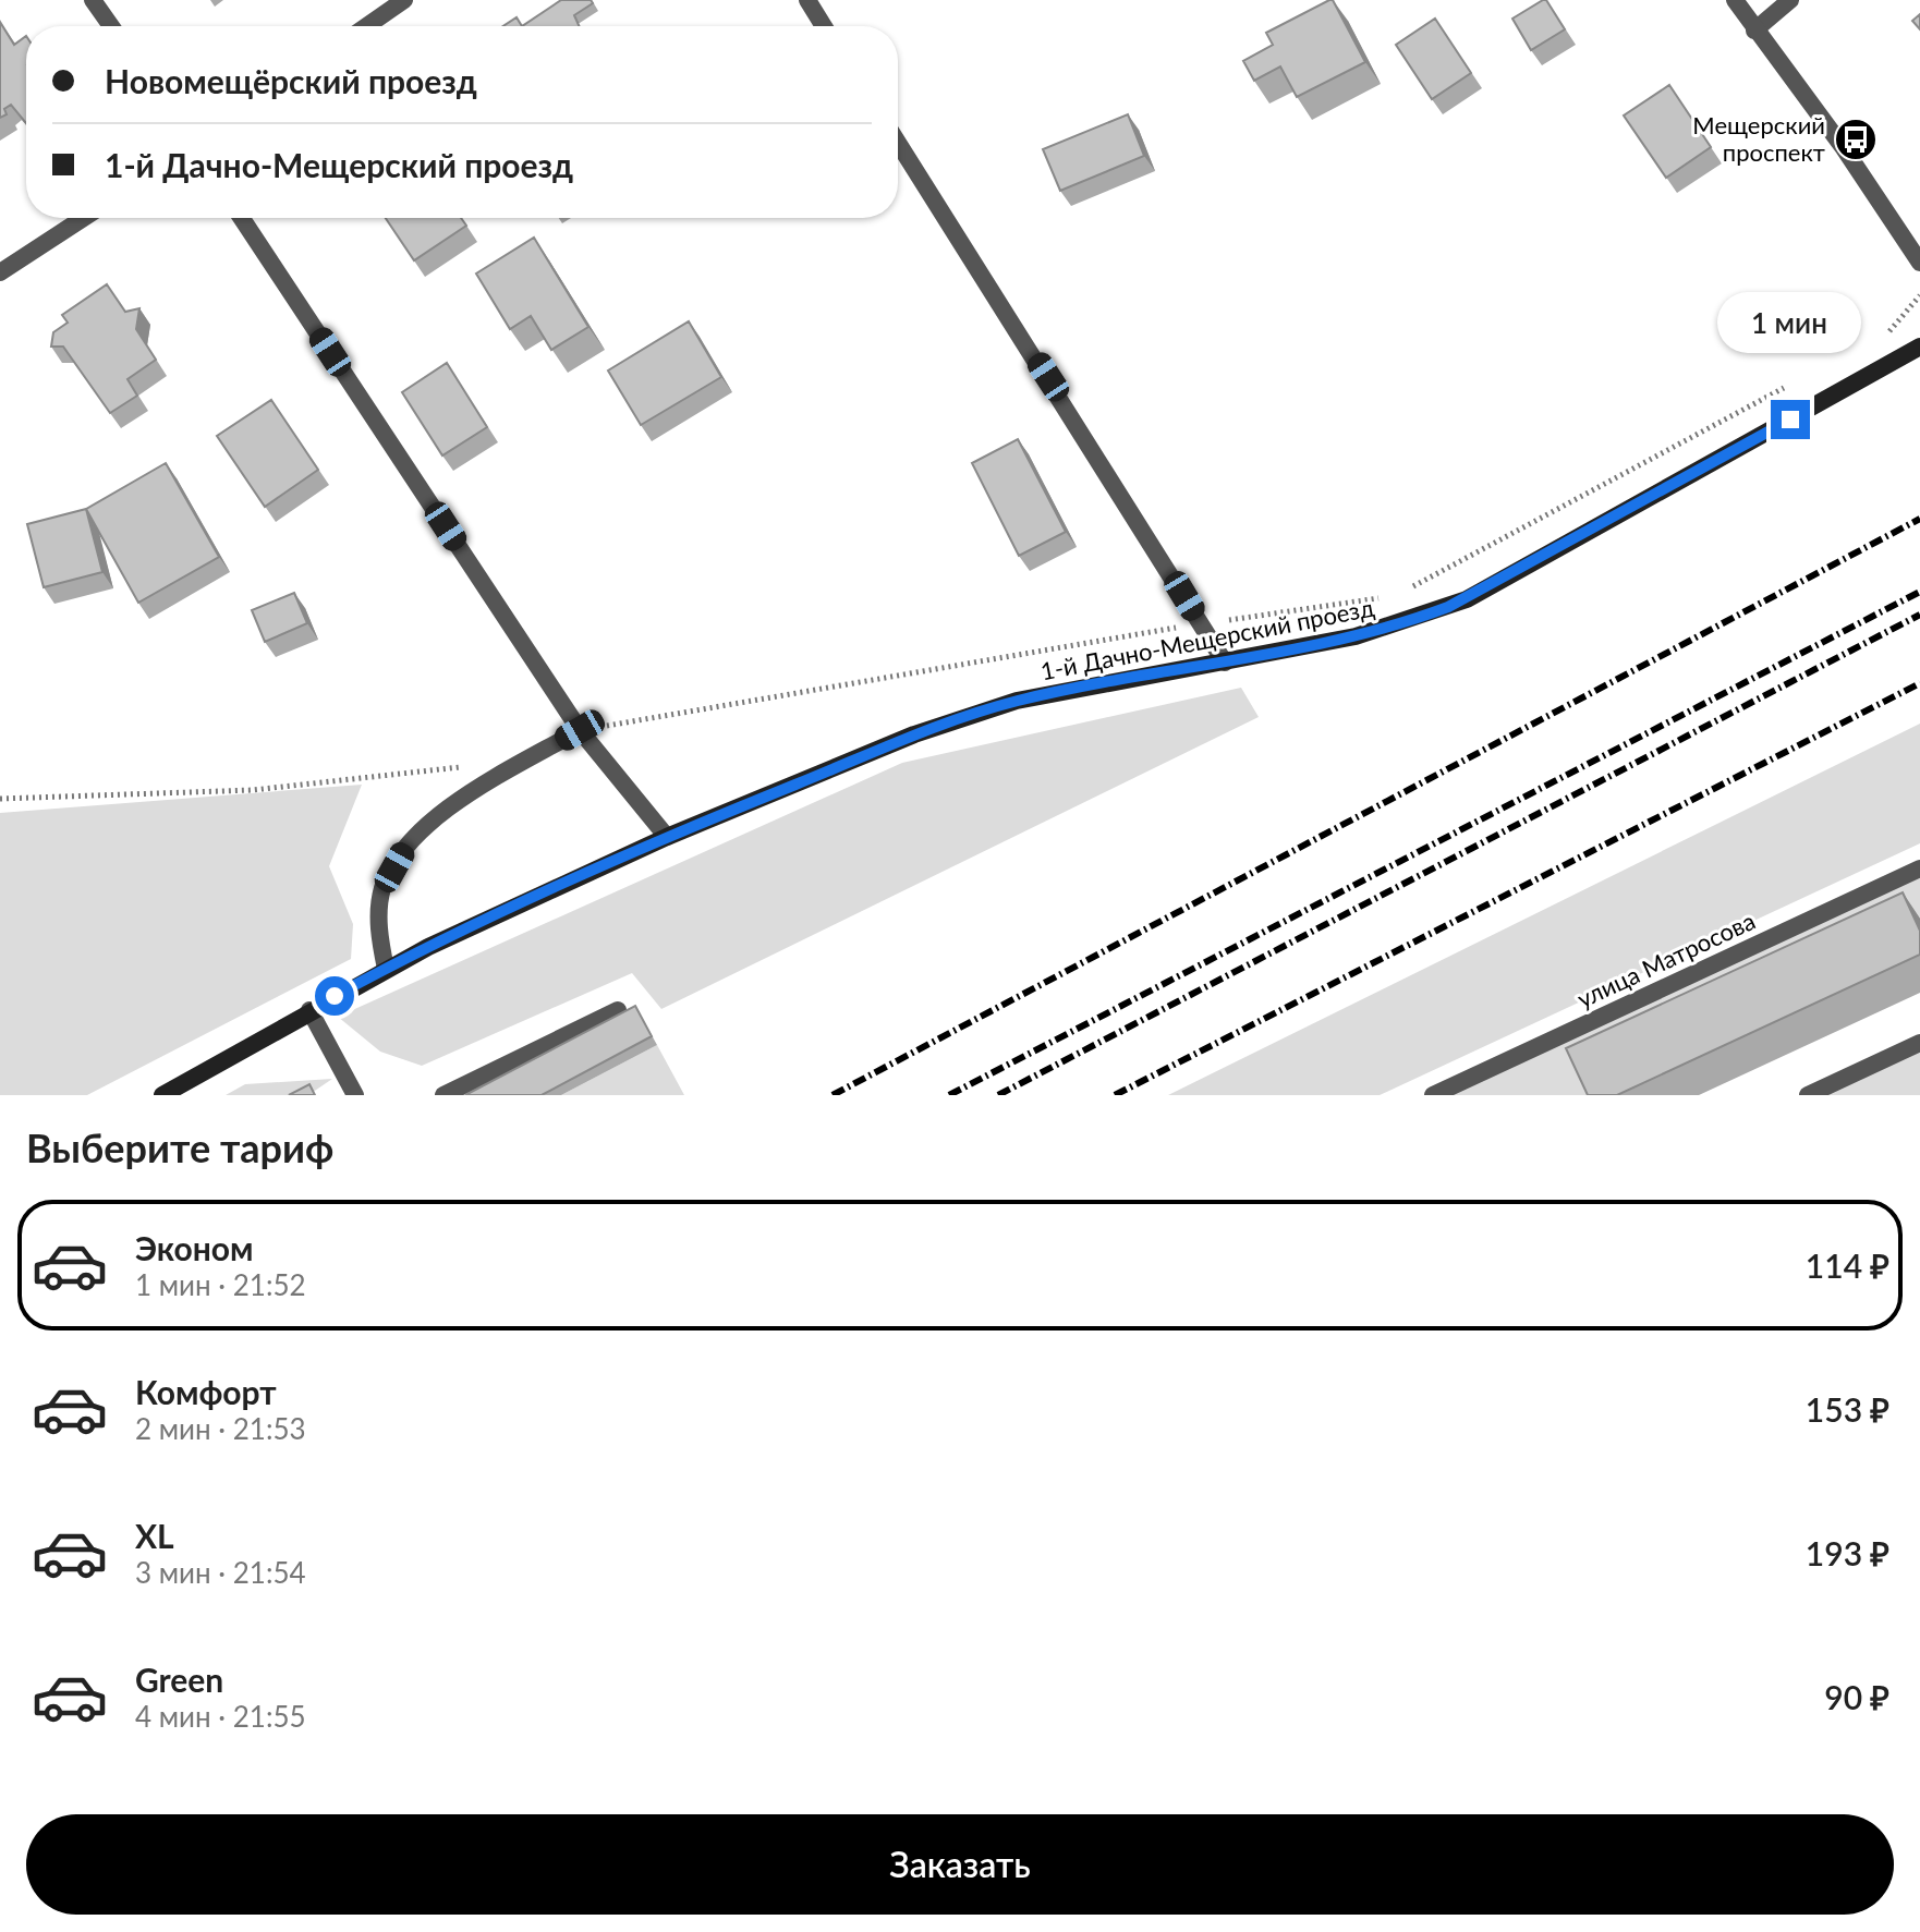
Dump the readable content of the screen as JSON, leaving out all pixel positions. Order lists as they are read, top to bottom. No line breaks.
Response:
{"streets":{"street":["1-й Дачно-Мещерский проезд","улица Матросова"]},"places":{"bus stop":["Мещерский проспект"]},"page":{"banner":["Новомещёрский проезд","1-й Дачно-Мещерский проезд"],"bubble":"1 мин","heading":"Выберите тариф","list":[{"name":"Эконом","note":"1 мин · 21:52","value":"114 ₽"},{"name":"Комфорт","note":"2 мин · 21:53","value":"153 ₽"},{"name":"XL","note":"3 мин · 21:54","value":"193 ₽"},{"name":"Green","note":"4 мин · 21:55","value":"90 ₽"}],"buttons":"Заказать"}}
